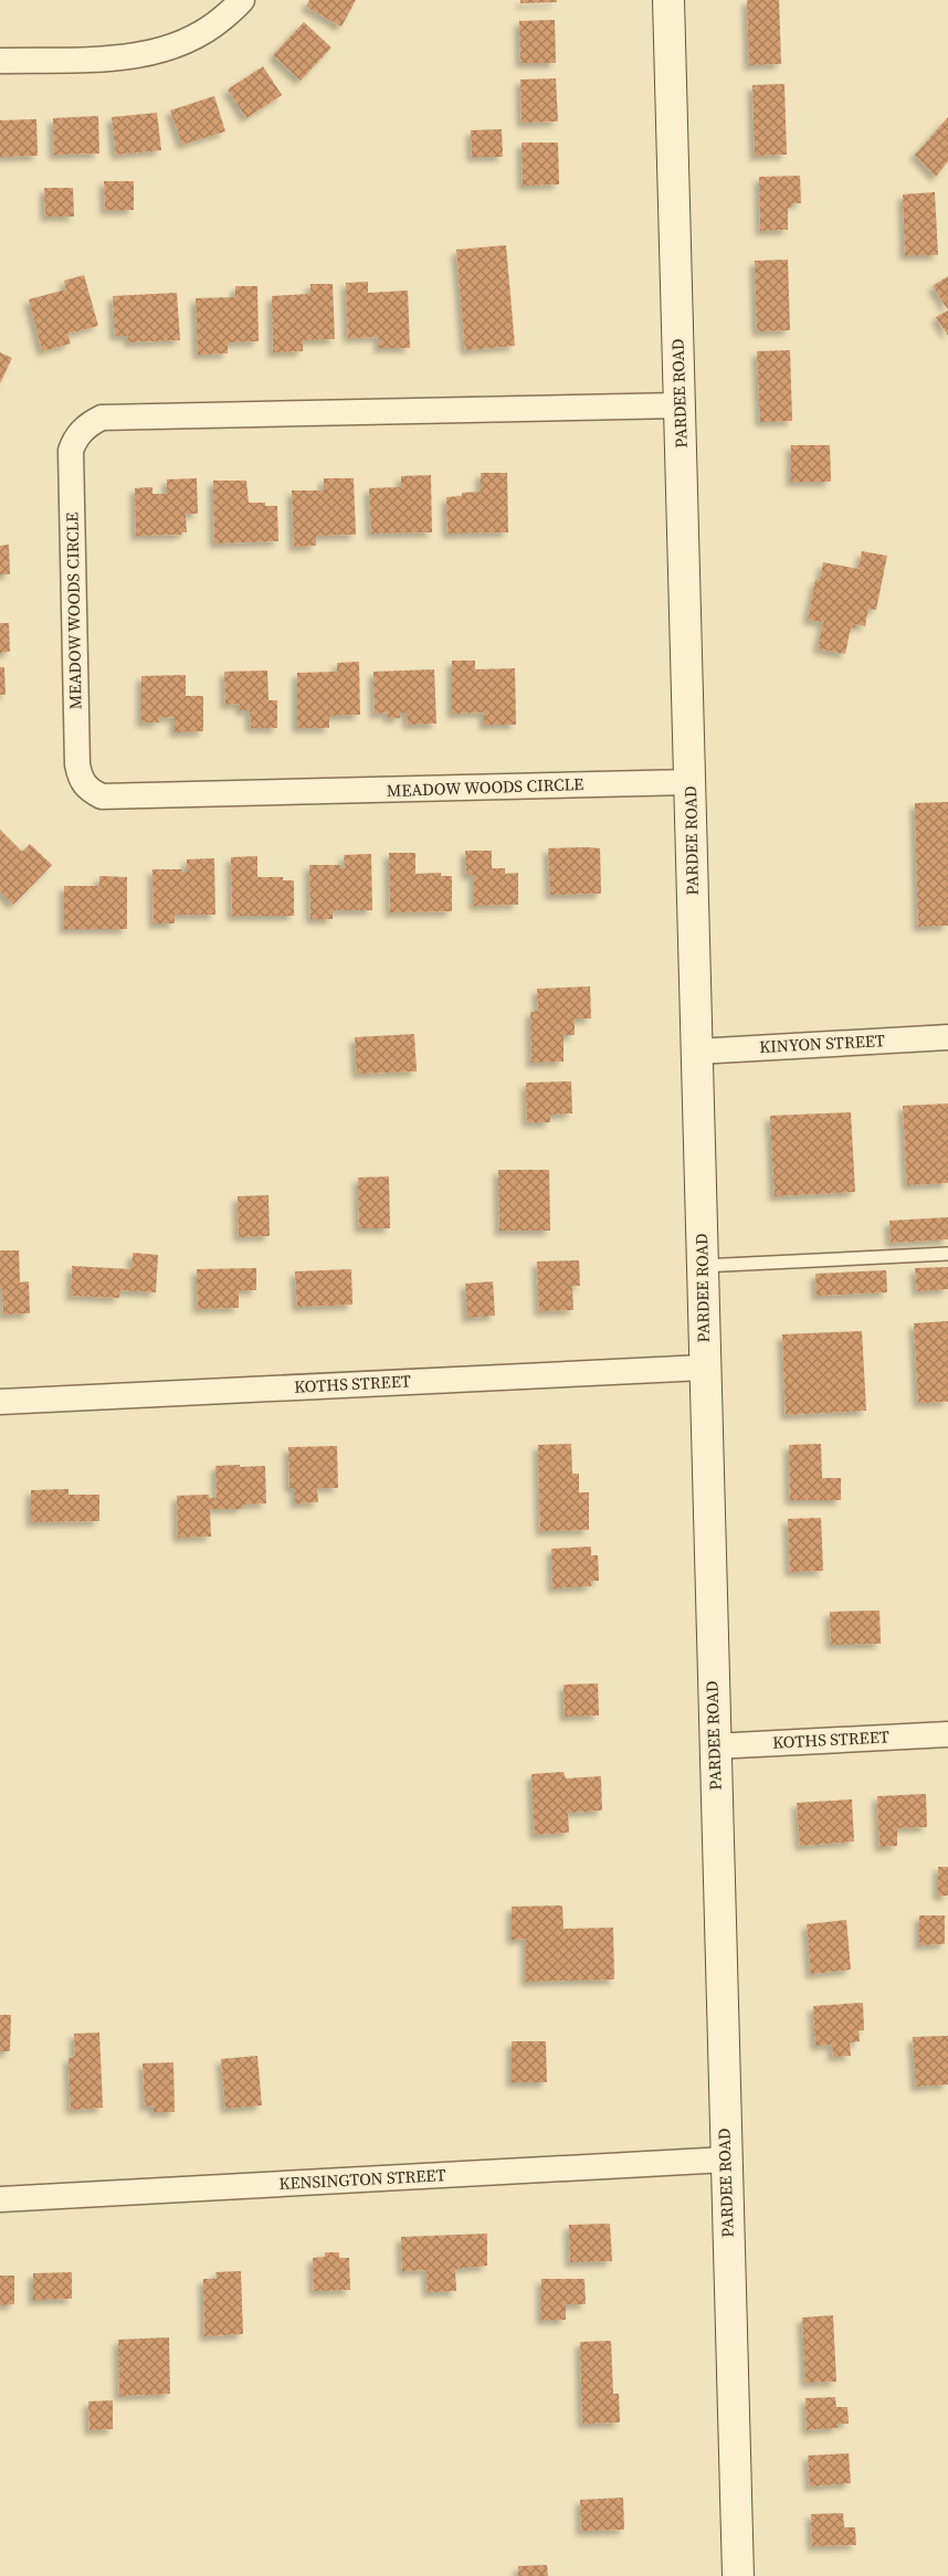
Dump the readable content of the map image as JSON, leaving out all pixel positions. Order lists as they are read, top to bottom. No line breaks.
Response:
{"streets":{"main road":["PARDEE ROAD"],"street":["MEADOW WOODS CIRCLE","KINYON STREET","KOTHS STREET","KENSINGTON STREET"]},"crossings":[["PARDEE ROAD","MEADOW WOODS CIRCLE"],["PARDEE ROAD","KINYON STREET"],["PARDEE ROAD","KOTHS STREET"],["PARDEE ROAD","KENSINGTON STREET"]]}
